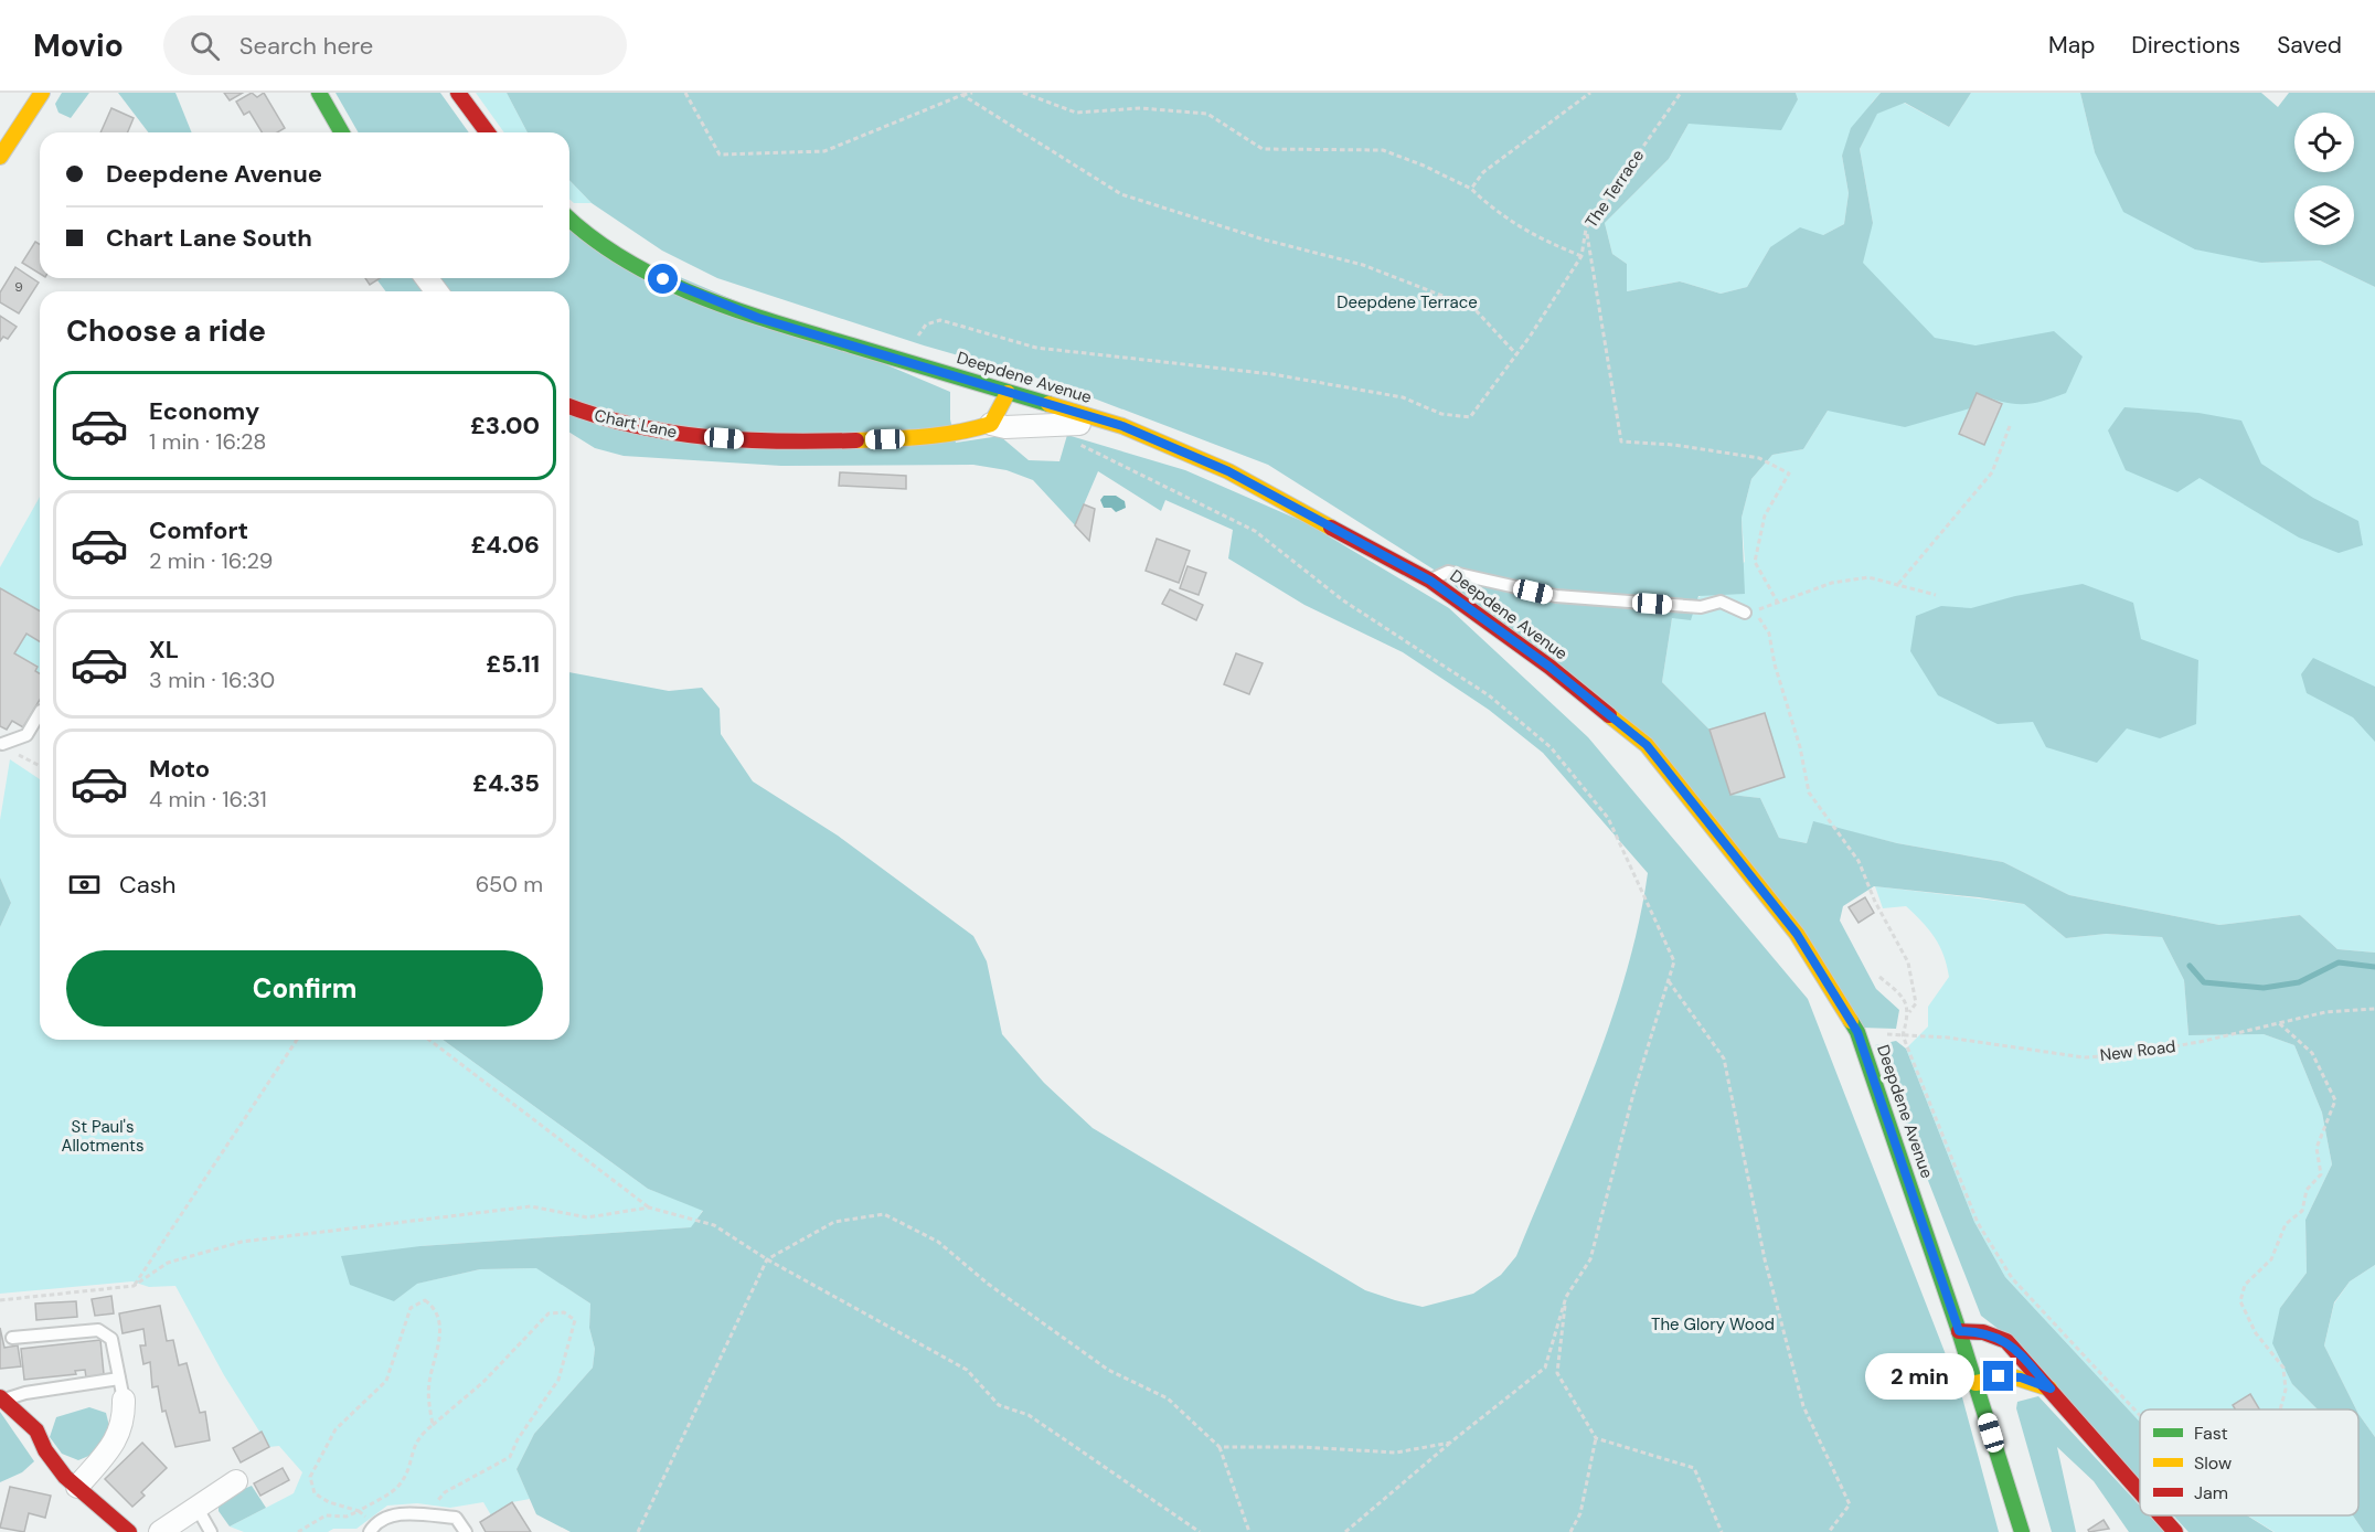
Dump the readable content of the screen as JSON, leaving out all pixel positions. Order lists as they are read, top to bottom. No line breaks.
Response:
{"streets":{"main road":["Deepdene Avenue","Chart Lane"],"path":["The Terrace","New Road"]},"crossings":[["Deepdene Avenue","New Road"]],"parks":["Deepdene Terrace","St Paul's Allotments","The Glory Wood"],"house_numbers":["9"],"legend":["Fast","Slow","Jam"],"page":{"header":"Movio","search":"Search here","nav":["Map","Directions","Saved"],"banner":["Deepdene Avenue","Chart Lane South"],"heading":"Choose a ride","list":[{"name":"Economy","note":"1 min · 16:28","value":"£3.00"},{"name":"Comfort","note":"2 min · 16:29","value":"£4.06"},{"name":"XL","note":"3 min · 16:30","value":"£5.11"},{"name":"Moto","note":"4 min · 16:31","value":"£4.35"}],"pay":["Cash","650 m"],"buttons":"Confirm","bubble":"2 min"}}
